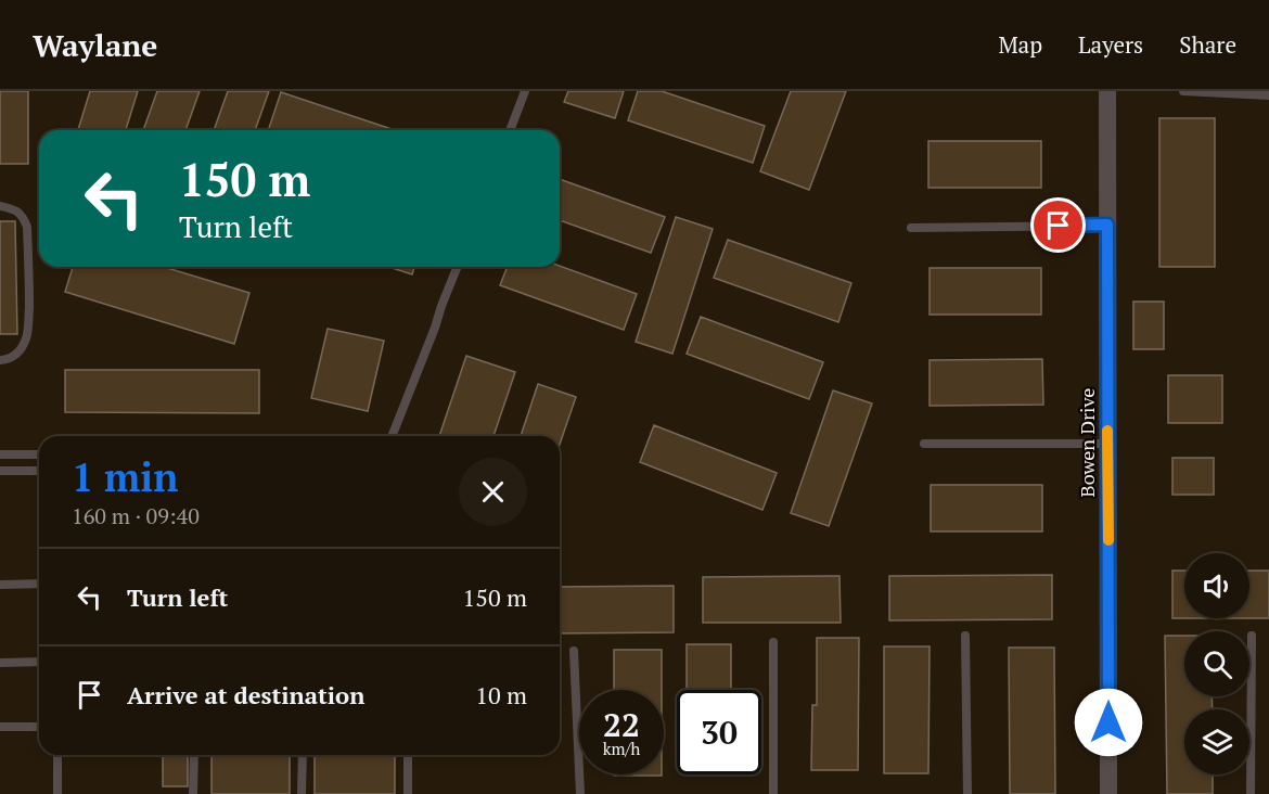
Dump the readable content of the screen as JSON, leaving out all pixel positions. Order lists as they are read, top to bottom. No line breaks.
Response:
{"streets":{"street":["Bowen Drive"]},"page":{"header":"Waylane","nav":["Map","Layers","Share"],"turn":["150 m","Turn left"],"heading":["1 min","160 m · 09:40"],"list":[{"name":"Turn left","value":"150 m"},{"name":"Arrive at destination","value":"10 m"}],"speed":"22 km/h","limit":"30"}}
